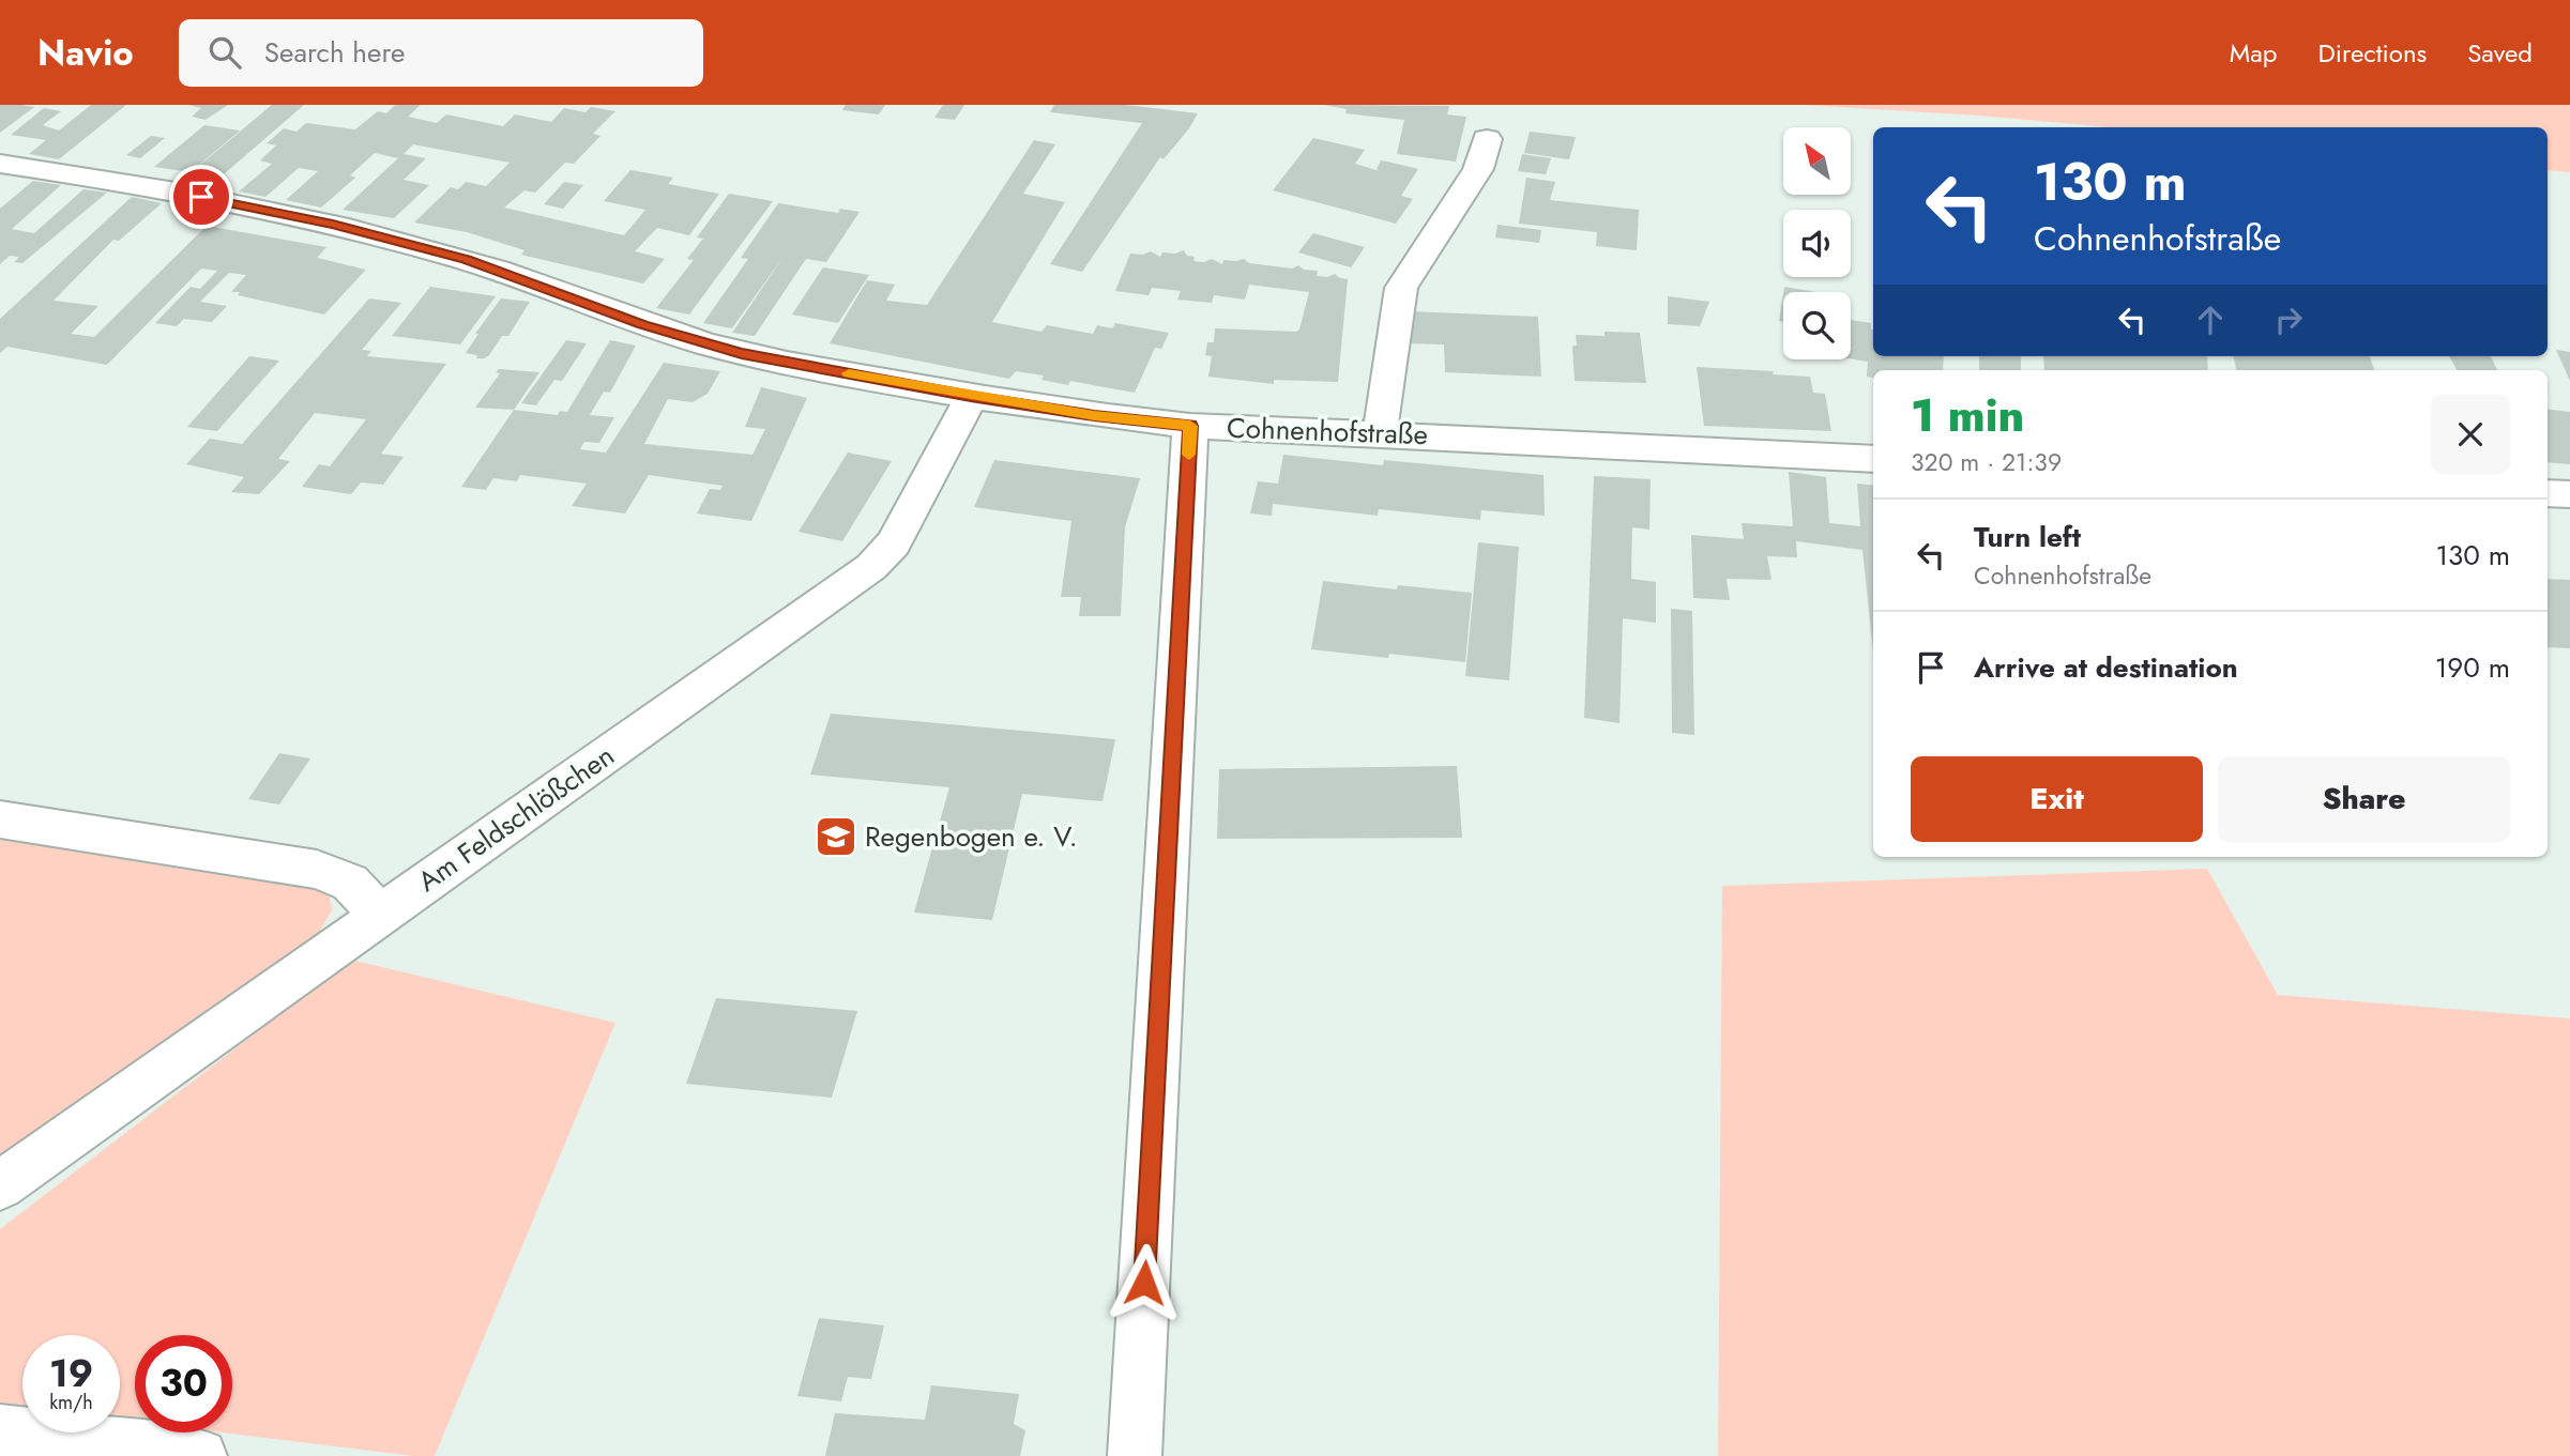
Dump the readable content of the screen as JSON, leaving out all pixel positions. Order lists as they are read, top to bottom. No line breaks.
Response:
{"streets":{"street":["Cohnenhofstraße","Am Feldschlößchen"]},"crossings":[["Cohnenhofstraße","Am Feldschlößchen"]],"places":{"school or university":["Regenbogen e. V."]},"north":"top left","page":{"header":"Navio","search":"Search here","nav":["Map","Directions","Saved"],"turn":["130 m","Cohnenhofstraße"],"heading":["1 min","320 m · 21:39"],"list":[{"name":"Turn left","note":"Cohnenhofstraße","value":"130 m"},{"name":"Arrive at destination","value":"190 m"}],"buttons":["Exit","Share"],"speed":"19 km/h","limit":"30"}}
